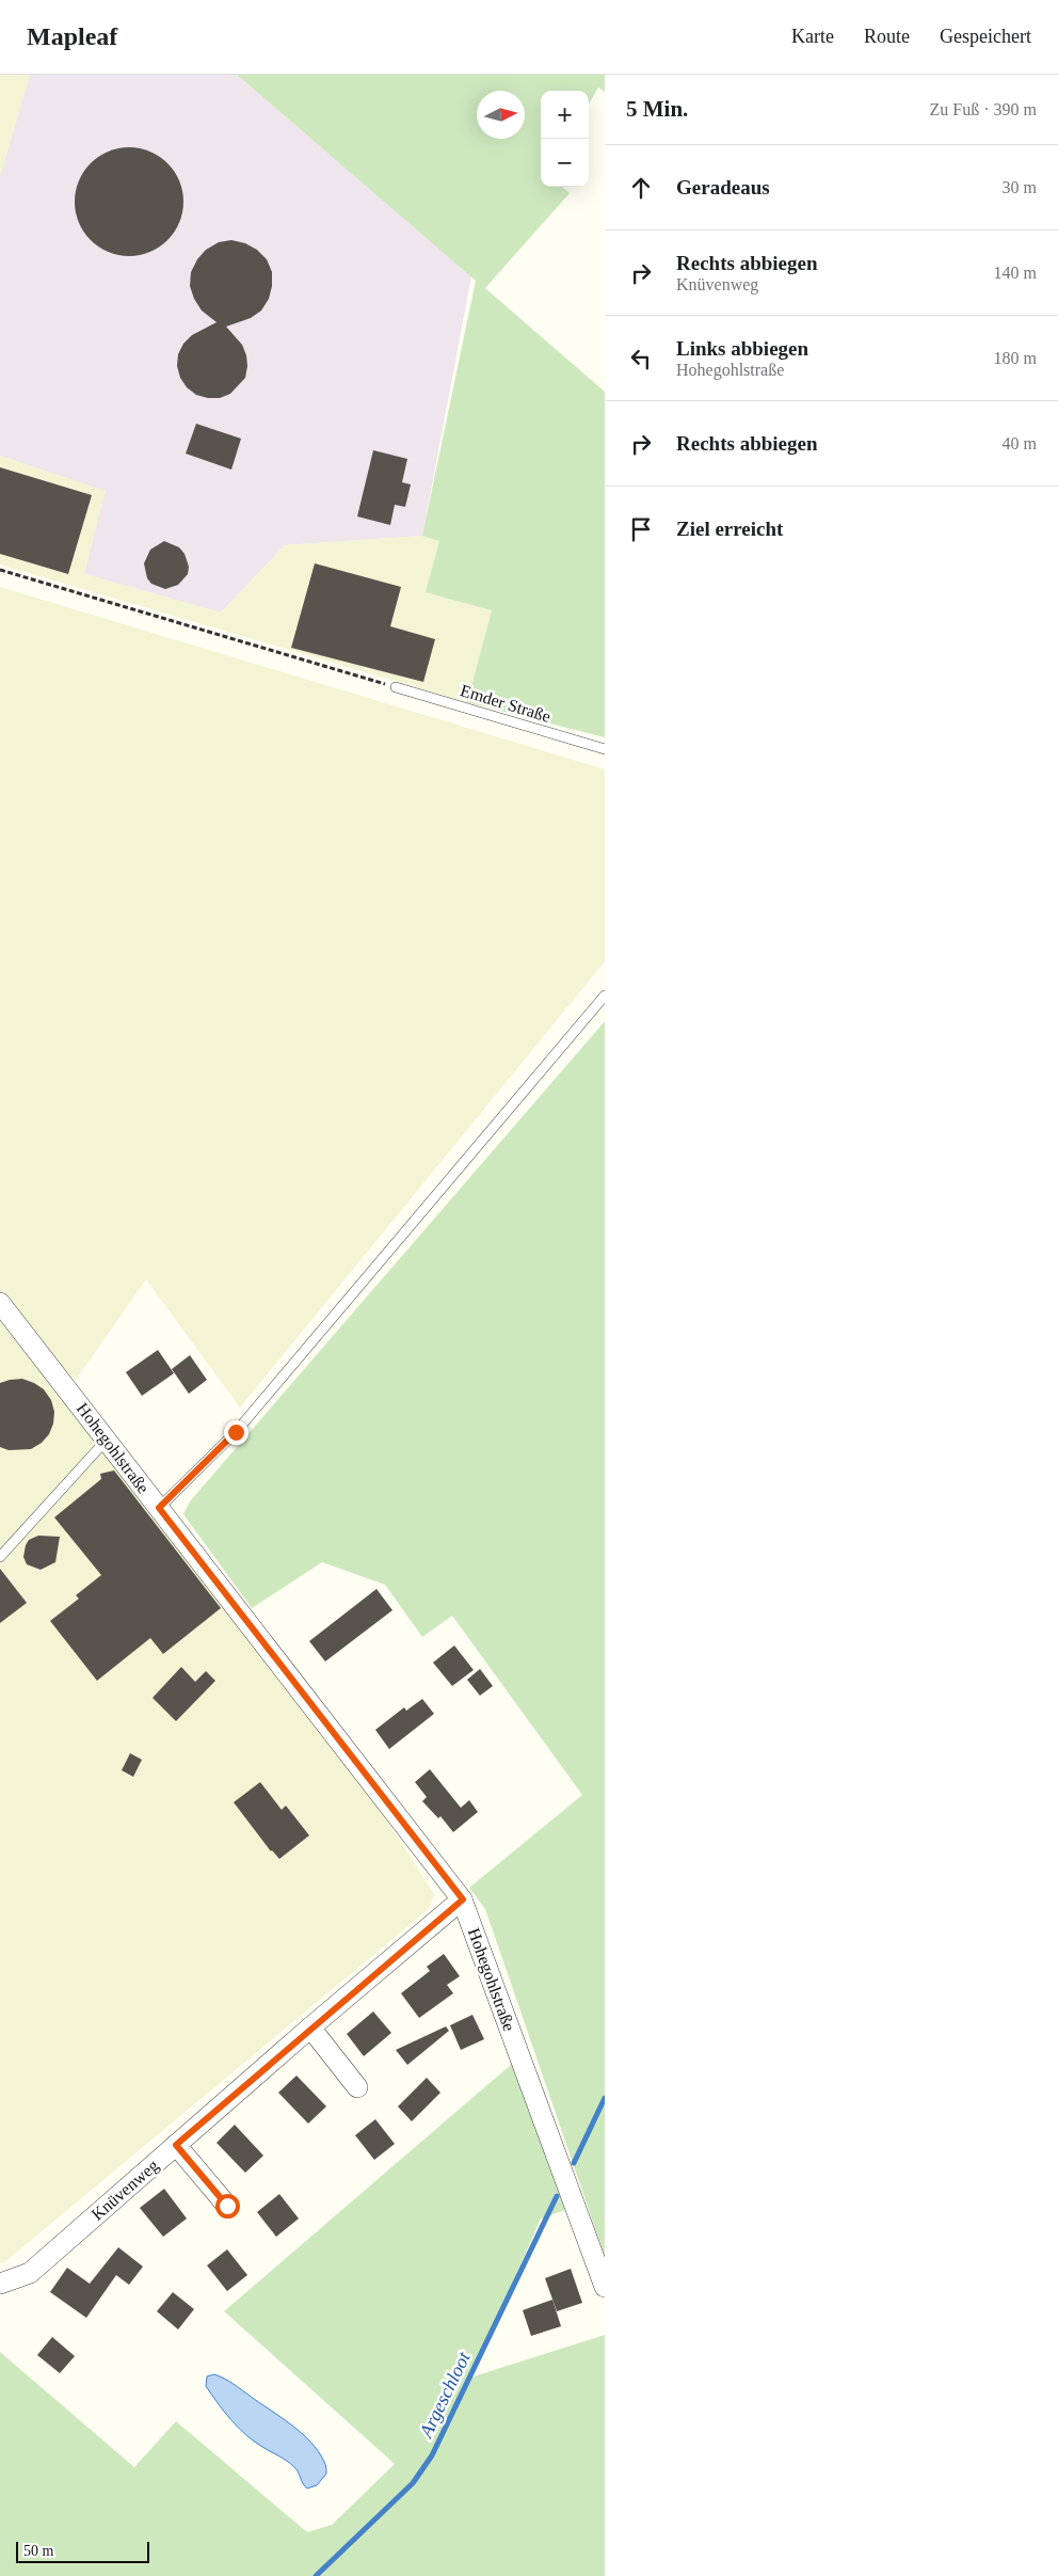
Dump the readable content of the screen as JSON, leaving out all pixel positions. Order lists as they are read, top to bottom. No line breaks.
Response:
{"streets":{"street":["Hohegohlstraße","Knüvenweg"],"lane":["Emder Straße"]},"crossings":[["Hohegohlstraße","Knüvenweg"]],"water":["Argeschloot"],"scale_bar":"50 m","north":"right","page":{"header":"Mapleaf","nav":["Karte","Route","Gespeichert"],"heading":["5 Min.","Zu Fuß · 390 m"],"map_buttons":["+","−"],"list":[["Geradeaus","30 m"],["Rechts abbiegen","Knüvenweg","140 m"],["Links abbiegen","Hohegohlstraße","180 m"],["Rechts abbiegen","40 m"],"Ziel erreicht"],"scale":"50 m"}}
